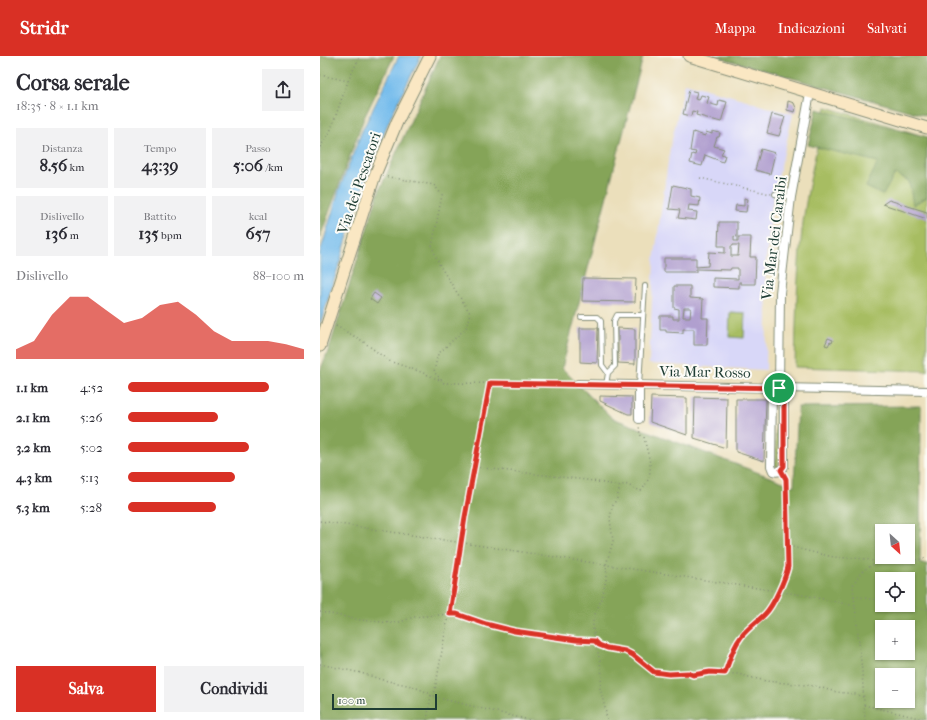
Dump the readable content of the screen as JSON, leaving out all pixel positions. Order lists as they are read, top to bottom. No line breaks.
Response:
{"streets":{"street":["Via dei Pescatori","Via Mar dei Caraibi","Via Mar Rosso"]},"crossings":[["Via Mar dei Caraibi","Via Mar Rosso"]],"scale_bar":"100 m","north":"bottom right","page":{"header":"Stridr","nav":["Mappa","Indicazioni","Salvati"],"heading":["Corsa serale","18:35 · 8 × 1.1 km"],"stats":[["Distanza","8.56 km"],["Tempo","43:39"],["Passo","5:06 /km"],["Dislivello","136 m"],["Battito","135 bpm"],["kcal","657"]],"chart":["Dislivello","88–100 m"],"list":[{"name":"1.1 km","note":"4:52"},{"name":"2.1 km","note":"5:26"},{"name":"3.2 km","note":"5:02"},{"name":"4.3 km","note":"5:13"},{"name":"5.3 km","note":"5:28"}],"map_buttons":["+","−"],"buttons":["Salva","Condividi"],"scale":"100 m"}}
